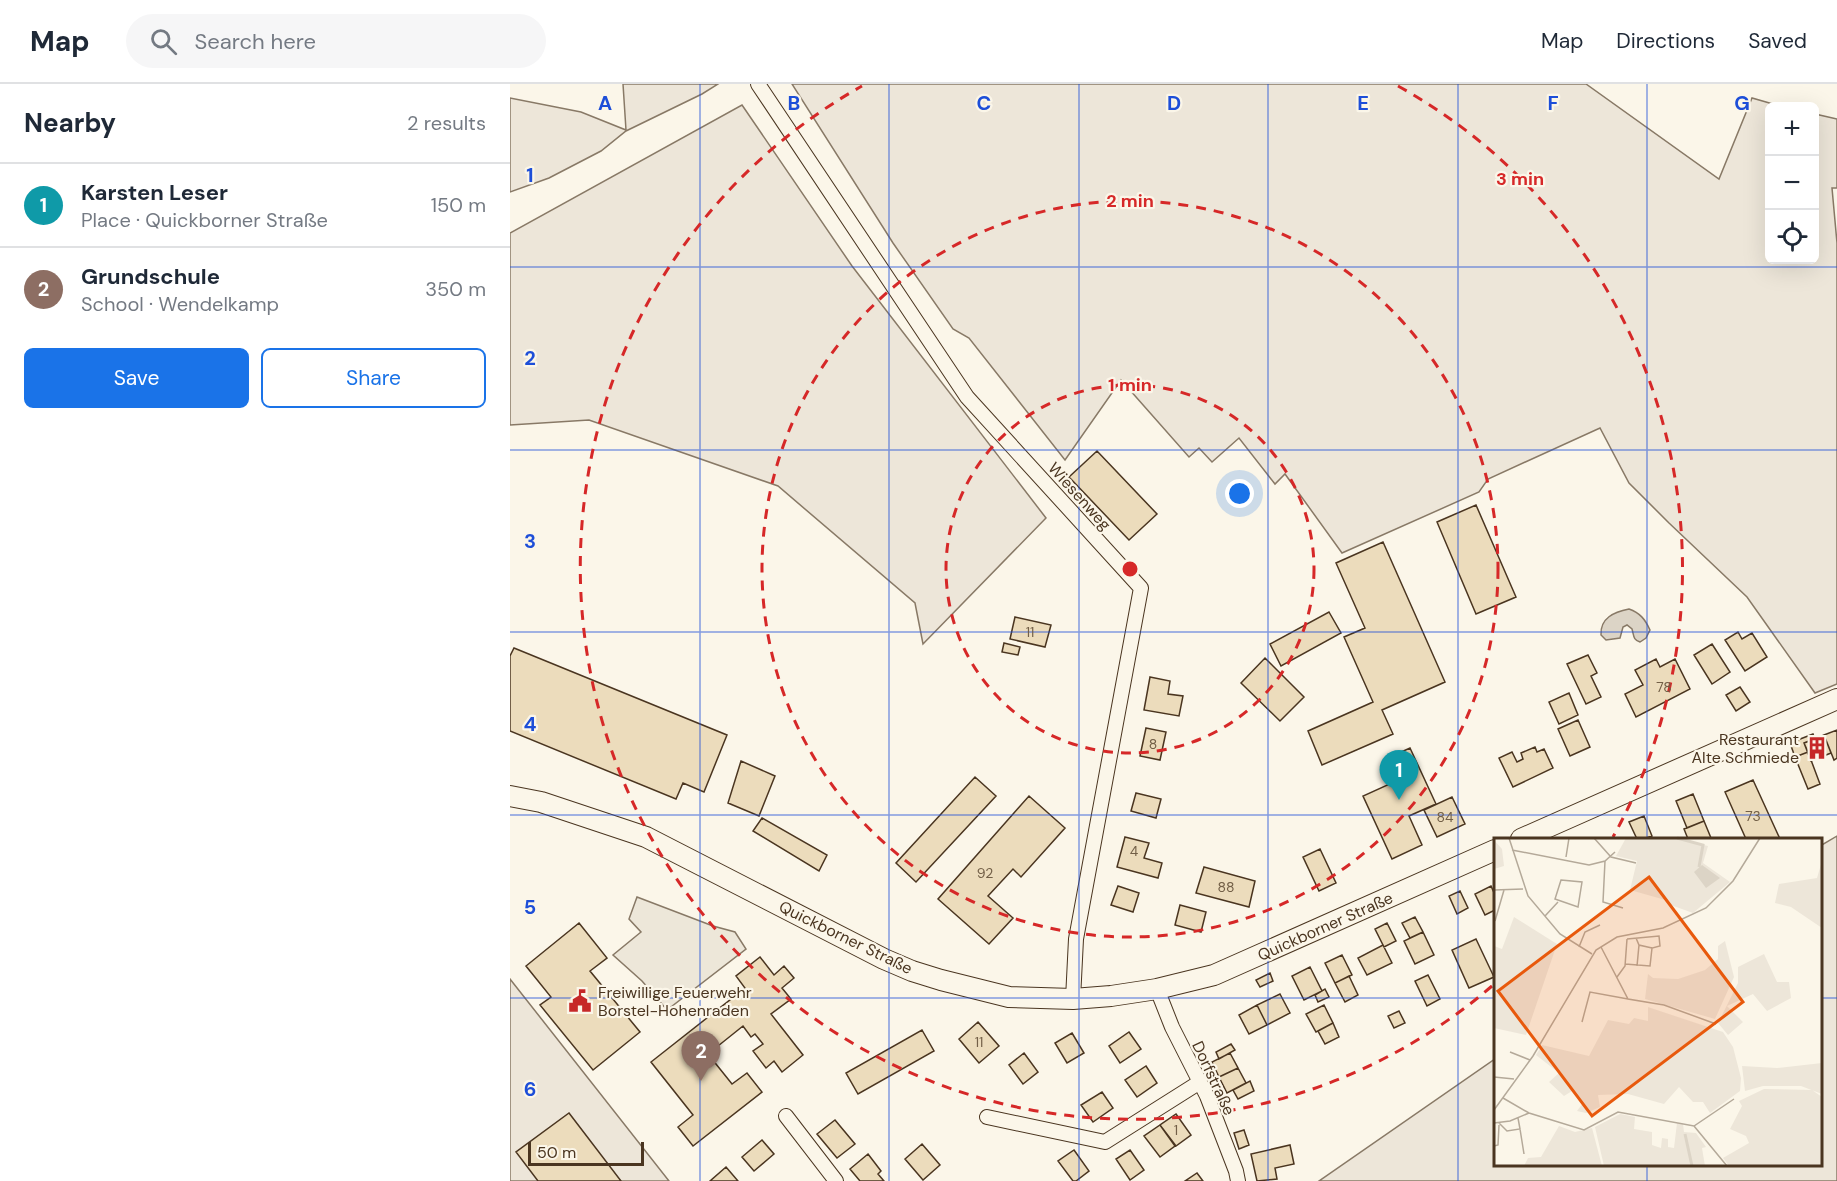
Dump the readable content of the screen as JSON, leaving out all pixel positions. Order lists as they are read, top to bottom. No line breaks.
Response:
{"streets":{"main road":["Quickborner Straße"],"street":["Wiesenweg","Dorfstraße"]},"crossings":[["Wiesenweg","Quickborner Straße"],["Quickborner Straße","Dorfstraße"]],"places":{"building":["Restaurant Alte Schmiede"],"public building":["Freiwillige Feuerwehr Borstel-Hohenraden"]},"house_numbers":["11","78","8","73","84","4","92","88","11","1"],"scale_bar":"50 m","page":{"header":"Map","search":"Search here","nav":["Map","Directions","Saved"],"heading":["Nearby","2 results"],"map_buttons":["+","−"],"list":[{"mark":"1","name":"Karsten Leser","note":"Place · Quickborner Straße","value":"150 m"},{"mark":"2","name":"Grundschule","note":"School · Wendelkamp","value":"350 m"}],"buttons":["Save","Share"],"pins":["1","2"],"scale":"50 m"},"grid":{"columns":["A","B","C","D","E","F","G"],"rows":["1","2","3","4","5","6"]},"rings":["3 min","2 min","1 min"]}
